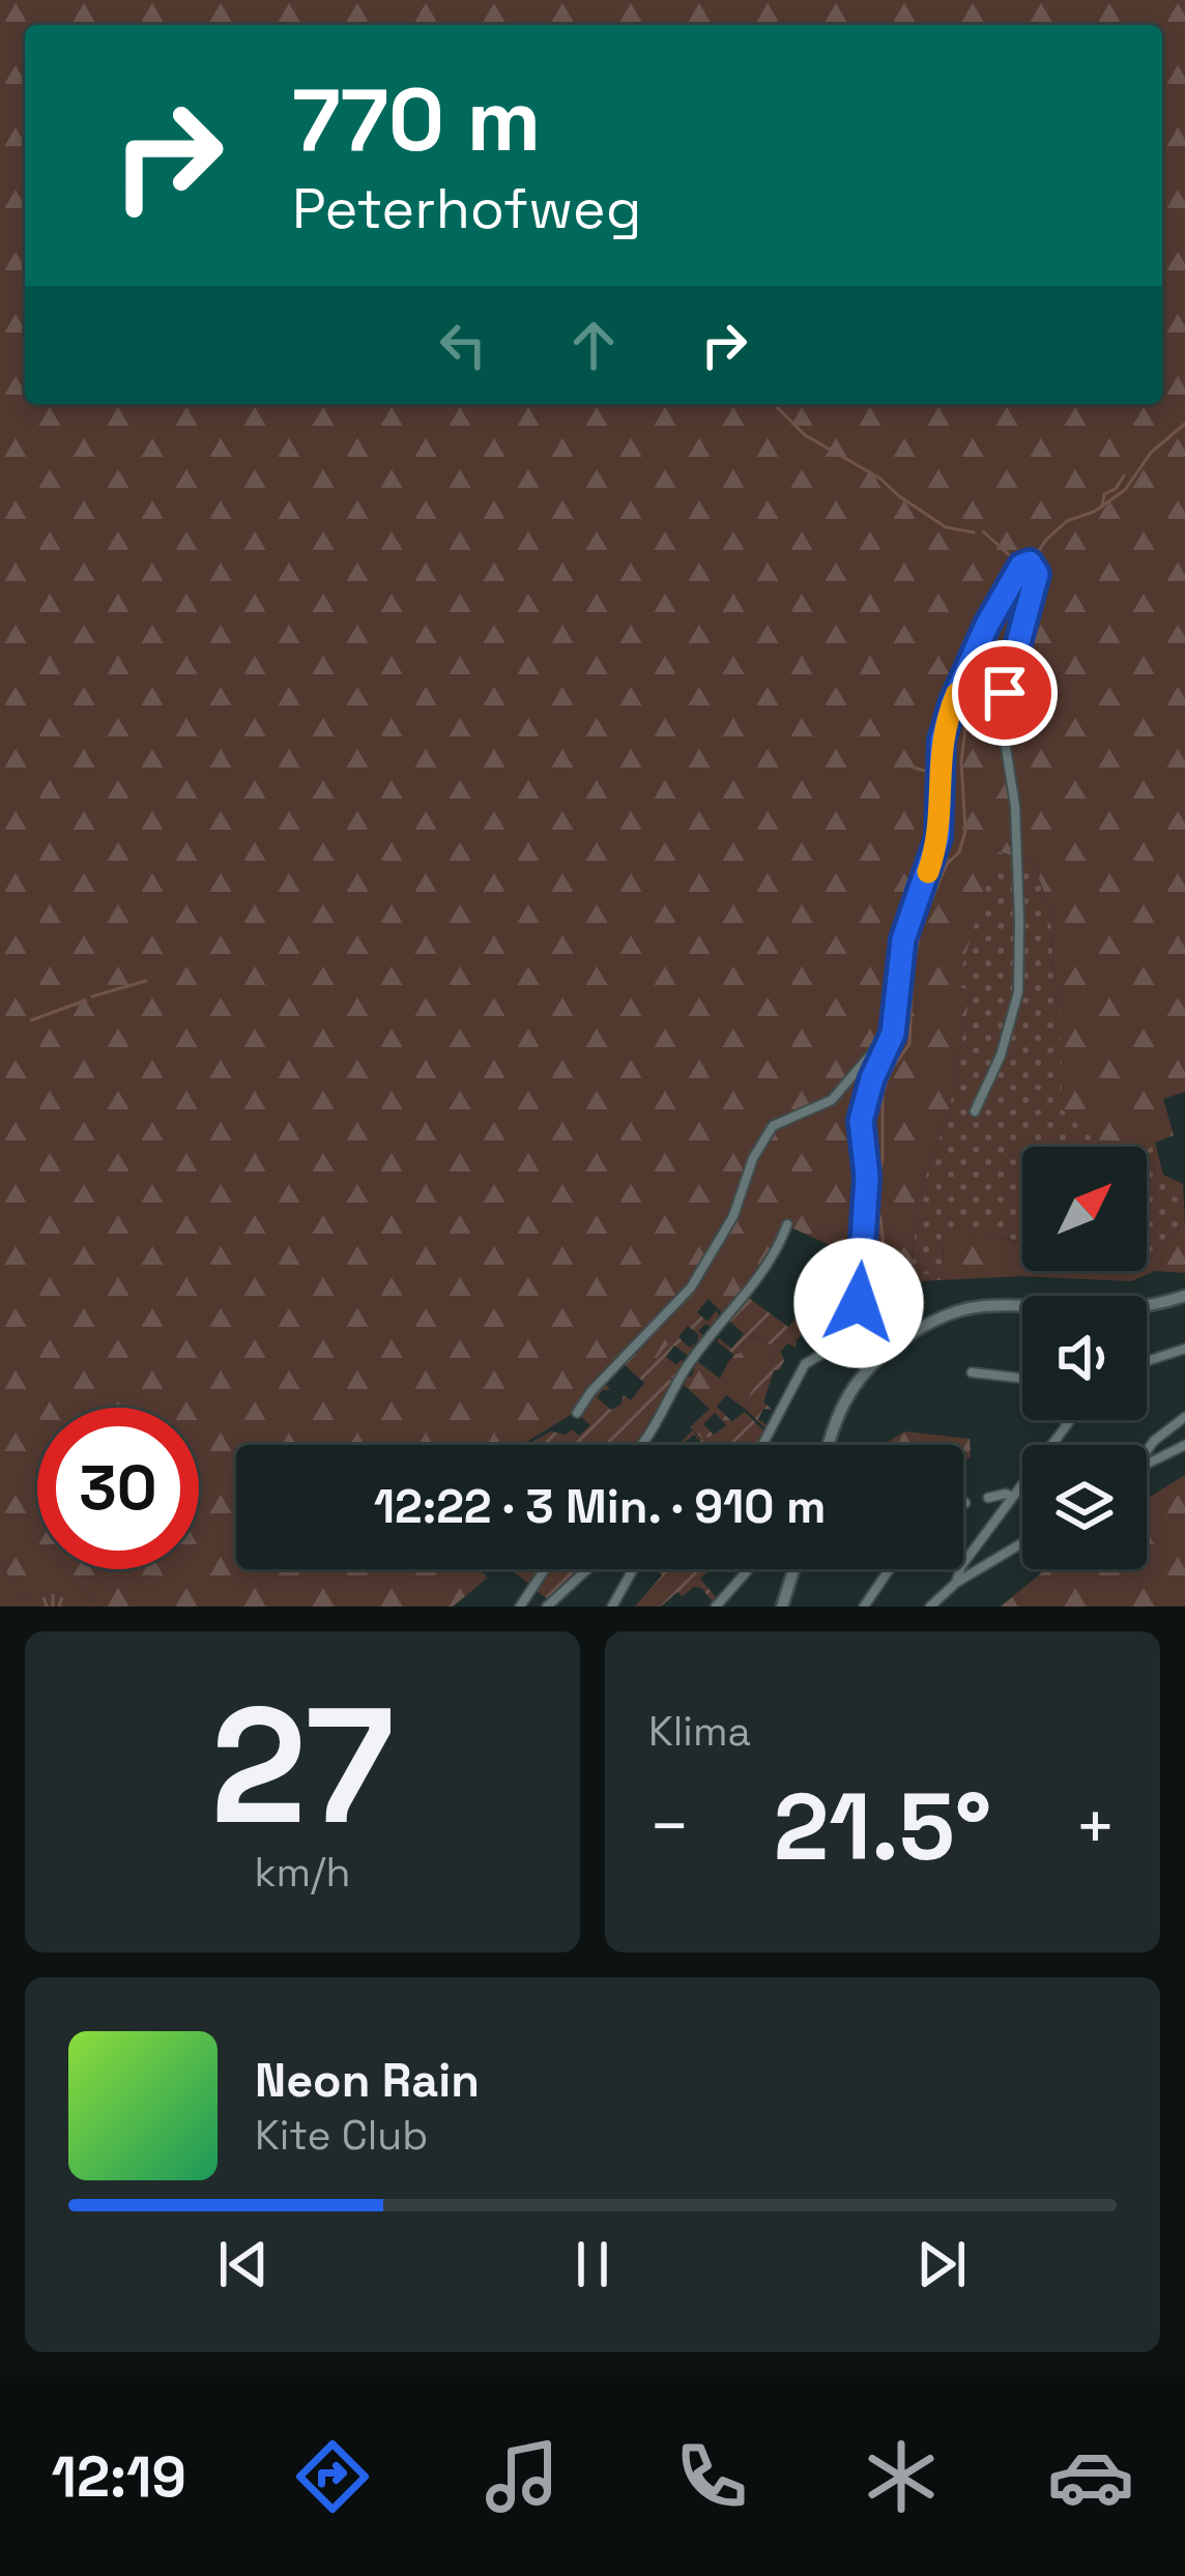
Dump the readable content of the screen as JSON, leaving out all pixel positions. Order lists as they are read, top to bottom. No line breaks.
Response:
{"north":"top right","page":{"turn":["770 m","Peterhofweg"],"limit":"30","trip":"12:22 · 3 Min. · 910 m","tile":[["27","km/h"],"Klima"],"heat":["−","21.5°","+"],"song":["Neon Rain","Kite Club"],"tabs":"12:19"}}
